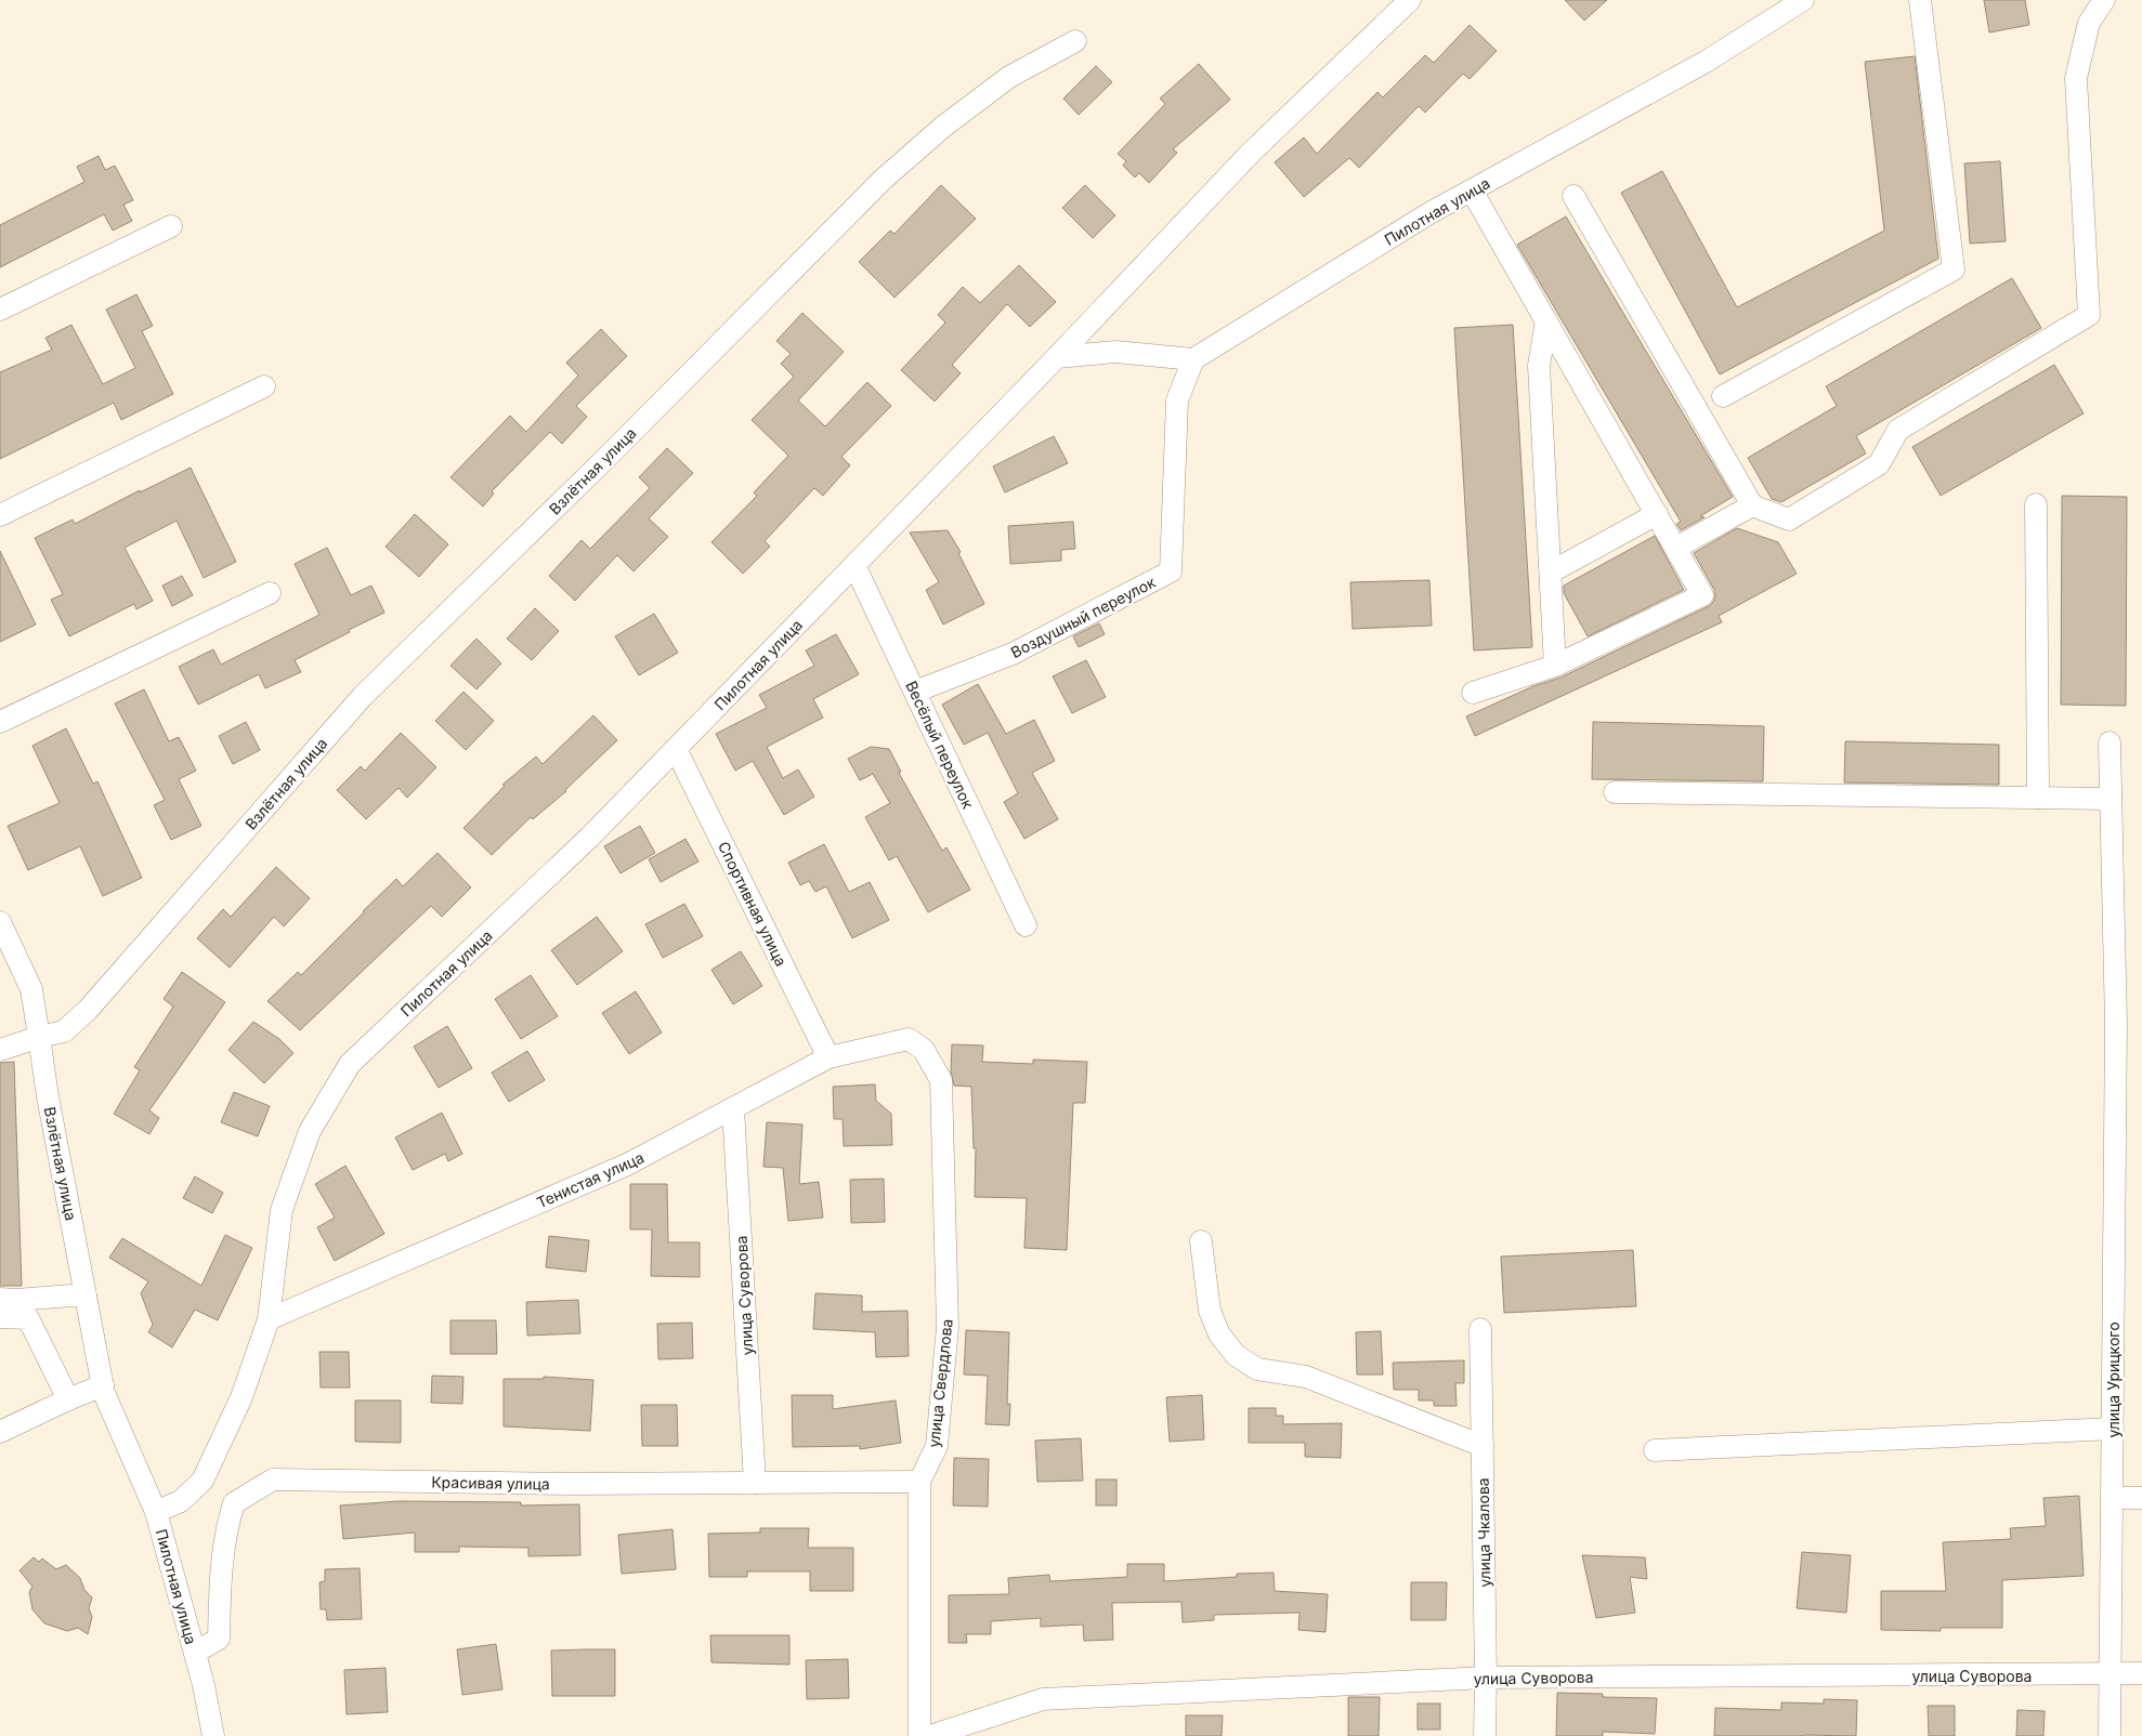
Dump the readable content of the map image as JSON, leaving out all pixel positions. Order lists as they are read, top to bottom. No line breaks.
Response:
{"streets":{"street":["Пилотная улица","Взлётная улица","Воздушный переулок","Весёлый переулок","Спортивная улица","Тенистая улица","улица Суворова","улица Урицкого","улица Свердлова","Красивая улица","улица Чкалова"]},"crossings":[["Пилотная улица","Взлётная улица"],["Пилотная улица","Воздушный переулок"],["Пилотная улица","Весёлый переулок"],["Пилотная улица","Спортивная улица"],["Пилотная улица","Тенистая улица"],["Пилотная улица","Красивая улица"],["Воздушный переулок","Весёлый переулок"],["Спортивная улица","Тенистая улица"],["Тенистая улица","улица Суворова"],["Тенистая улица","улица Свердлова"],["улица Суворова","улица Урицкого"],["улица Суворова","Красивая улица"],["улица Суворова","улица Чкалова"],["улица Свердлова","Красивая улица"]]}
